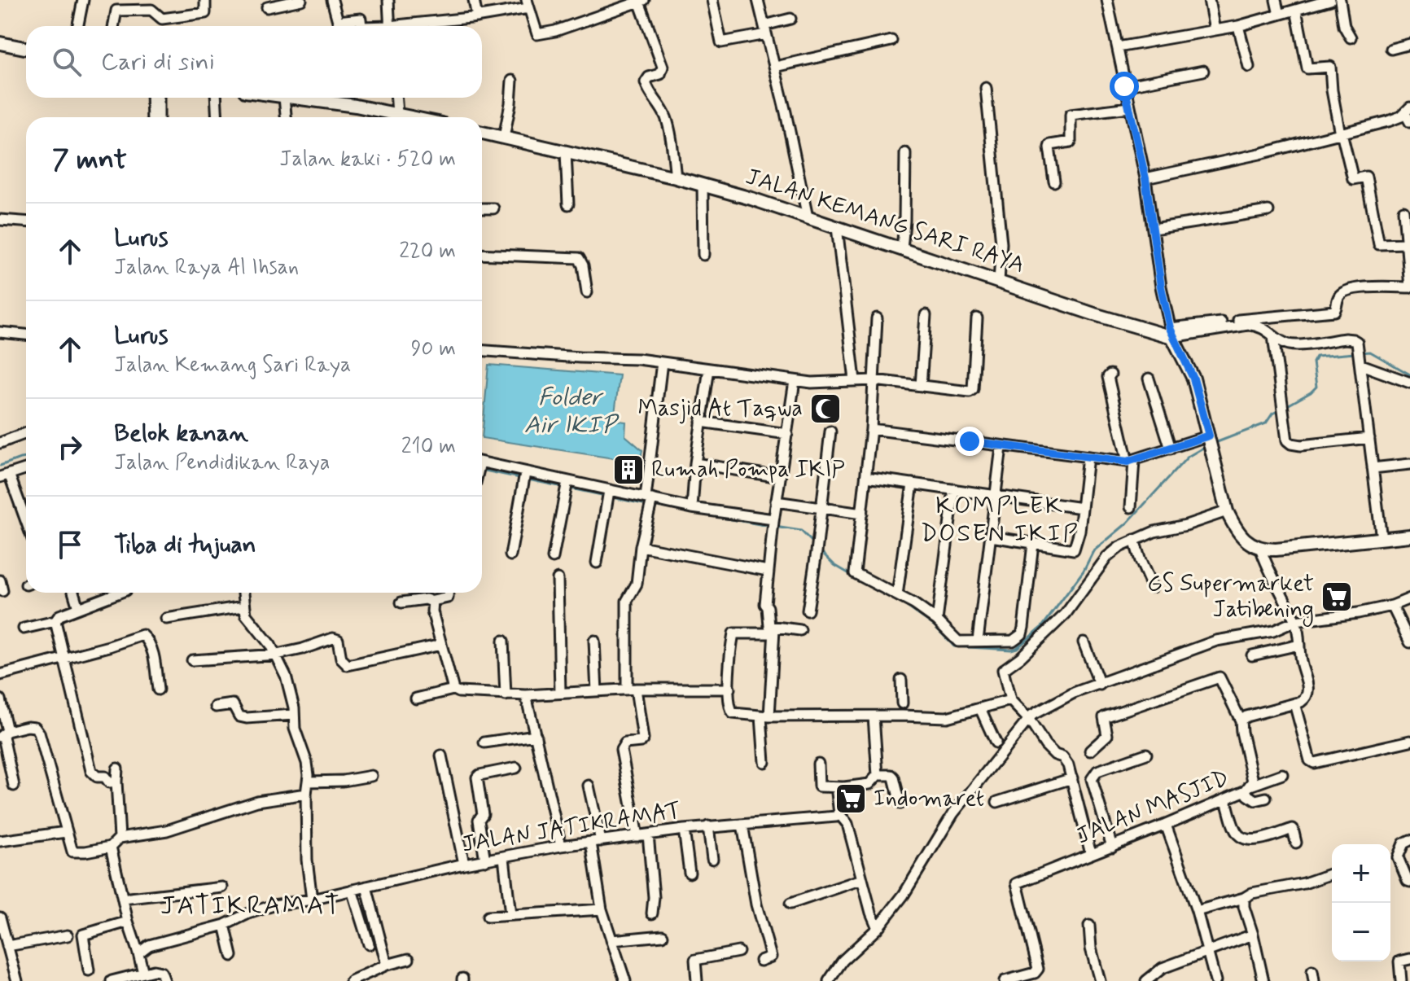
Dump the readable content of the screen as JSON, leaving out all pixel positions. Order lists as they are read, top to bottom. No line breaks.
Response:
{"streets":{"main road":["JALAN KEMANG SARI RAYA"],"street":["JALAN MASJID","JALAN JATIKRAMAT"]},"districts":["KOMPLEK DOSEN IKIP","JATIKRAMAT"],"water":["Folder Air IKIP"],"places":{"mosque":["Masjid At Taqwa"],"building":["Rumah Pompa IKIP"],"supermarket":["GS Supermarket Jatibening","Indomaret"]},"page":{"search":"Cari di sini","heading":["7 mnt","Jalan kaki · 520 m"],"list":[["Lurus","Jalan Raya Al Ihsan","220 m"],["Lurus","Jalan Kemang Sari Raya","90 m"],["Belok kanan","Jalan Pendidikan Raya","210 m"],"Tiba di tujuan"],"map_buttons":["+","−"]}}
